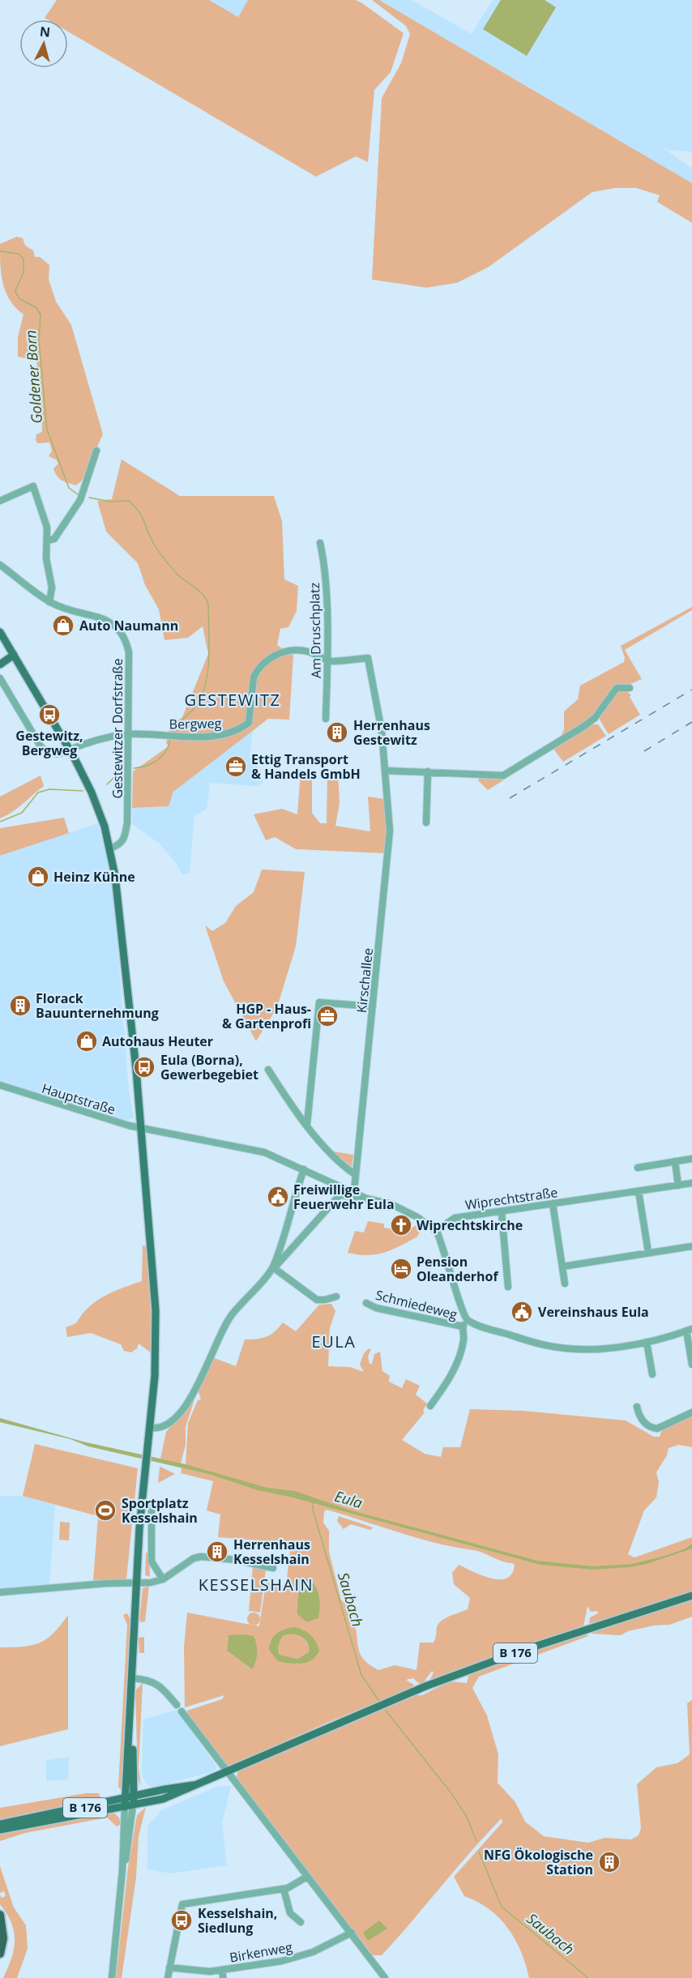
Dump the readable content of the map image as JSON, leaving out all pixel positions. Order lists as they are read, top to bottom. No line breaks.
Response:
{"streets":{"main road":["B 176"],"street":["Am Druschplatz","Bergweg","Gestewitzer Dorfstraße","Kirschallee","Hauptstraße","Wiprechtstraße","Schmiedeweg","Birkenweg"]},"crossings":[["Am Druschplatz","Bergweg"],["Bergweg","Gestewitzer Dorfstraße"],["Bergweg","Kirschallee"]],"districts":["GESTEWITZ","EULA","KESSELSHAIN"],"water":["Goldener Born","Eula","Saubach"],"places":{"shop":["Auto Naumann","Heinz Kühne","Autohaus Heuter"],"bus stop":["Gestewitz, Bergweg","Eula (Borna), Gewerbegebiet","Kesselshain, Siedlung"],"building":["Herrenhaus Gestewitz","Florack Bauunternehmung","Herrenhaus Kesselshain","NFG Ökologische Station"],"office":["Ettig Transport & Handels GmbH","HGP - Haus- & Gartenprofi"],"public building":["Freiwillige Feuerwehr Eula","Vereinshaus Eula"],"church":["Wiprechtskirche"],"hotel":["Pension Oleanderhof"],"sports":["Sportplatz Kesselshain"]},"north":"top"}
